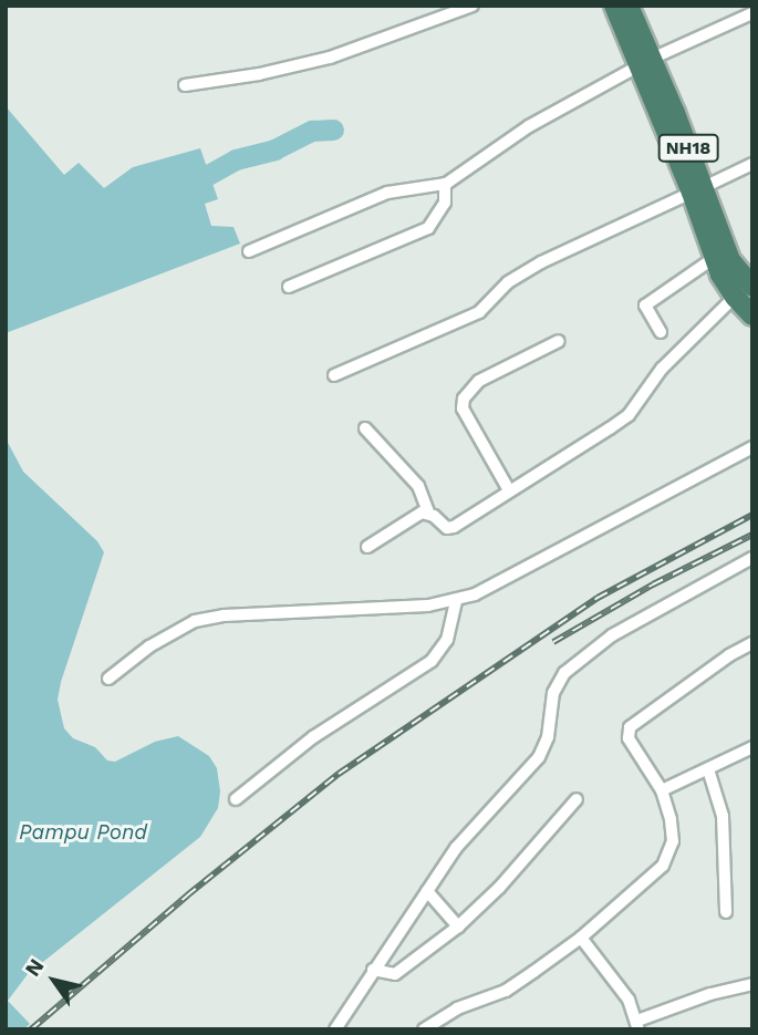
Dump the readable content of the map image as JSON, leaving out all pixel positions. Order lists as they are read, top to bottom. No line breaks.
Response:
{"streets":{"highway":["NH18"]},"water":["Pampu Pond"],"north":"top left"}
